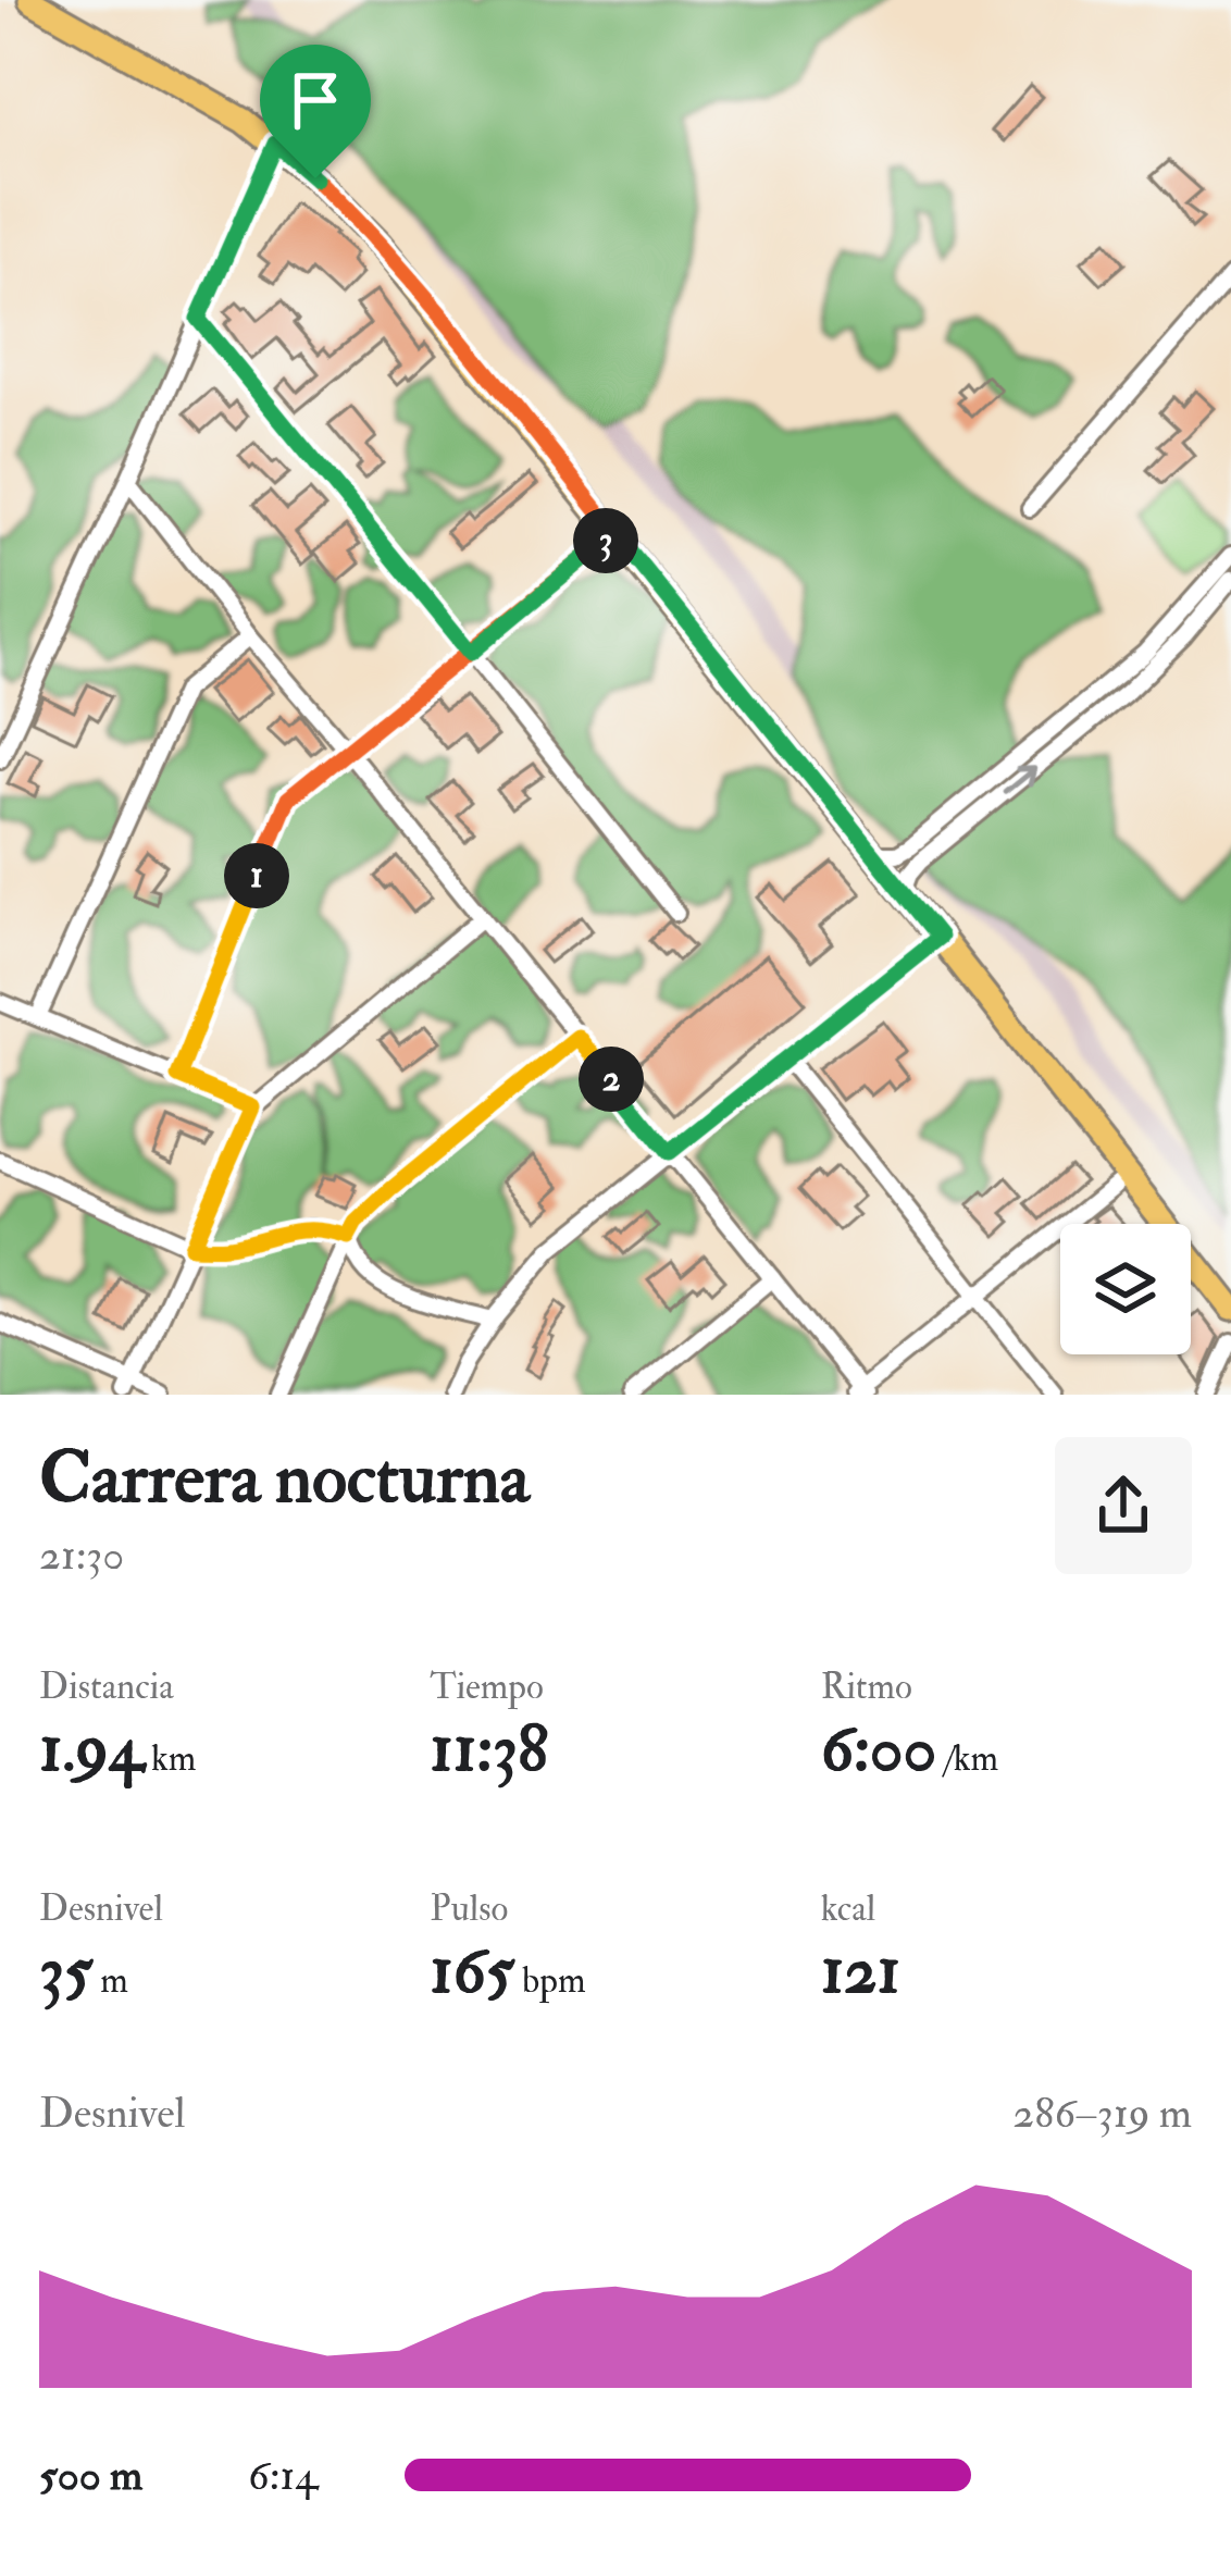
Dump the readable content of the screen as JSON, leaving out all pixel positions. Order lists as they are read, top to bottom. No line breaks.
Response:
{"page":{"pins":["3","1","2"],"heading":["Carrera nocturna","21:30"],"stats":[["Distancia","1.94 km"],["Tiempo","11:38"],["Ritmo","6:00 /km"],["Desnivel","35 m"],["Pulso","165 bpm"],["kcal","121"]],"chart":["Desnivel","286–319 m"],"list":[{"name":"500 m","note":"6:14"}]}}
